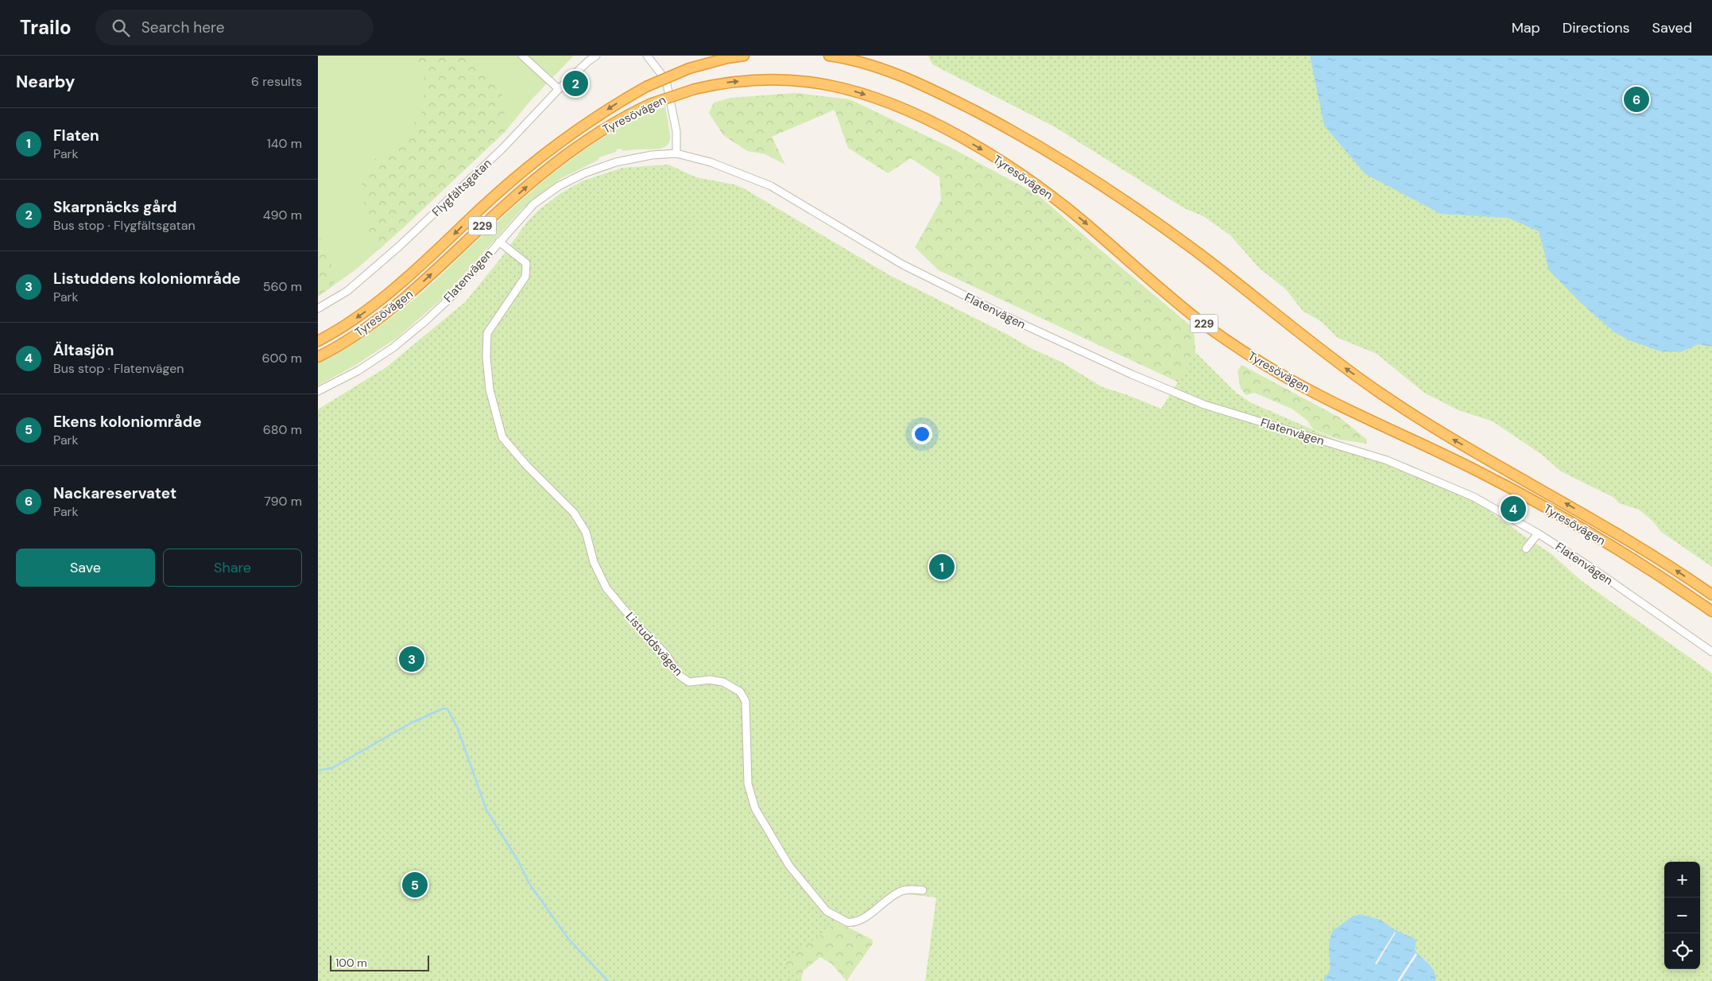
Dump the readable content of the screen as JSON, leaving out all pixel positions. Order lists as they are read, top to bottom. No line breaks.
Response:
{"streets":{"highway":["Tyresövägen","229"],"street":["Flygfältsgatan","Flatenvägen","Listuddsvägen"]},"crossings":[["Flatenvägen","Listuddsvägen"]],"scale_bar":"100 m","page":{"header":"Trailo","search":"Search here","nav":["Map","Directions","Saved"],"heading":["Nearby","6 results"],"pins":["2","6","4","1","3","5"],"list":[{"mark":"1","name":"Flaten","note":"Park","value":"140 m"},{"mark":"2","name":"Skarpnäcks gård","note":"Bus stop · Flygfältsgatan","value":"490 m"},{"mark":"3","name":"Listuddens koloniområde","note":"Park","value":"560 m"},{"mark":"4","name":"Ältasjön","note":"Bus stop · Flatenvägen","value":"600 m"},{"mark":"5","name":"Ekens koloniområde","note":"Park","value":"680 m"},{"mark":"6","name":"Nackareservatet","note":"Park","value":"790 m"}],"buttons":["Save","Share"],"map_buttons":["+","−"],"scale":"100 m"}}
